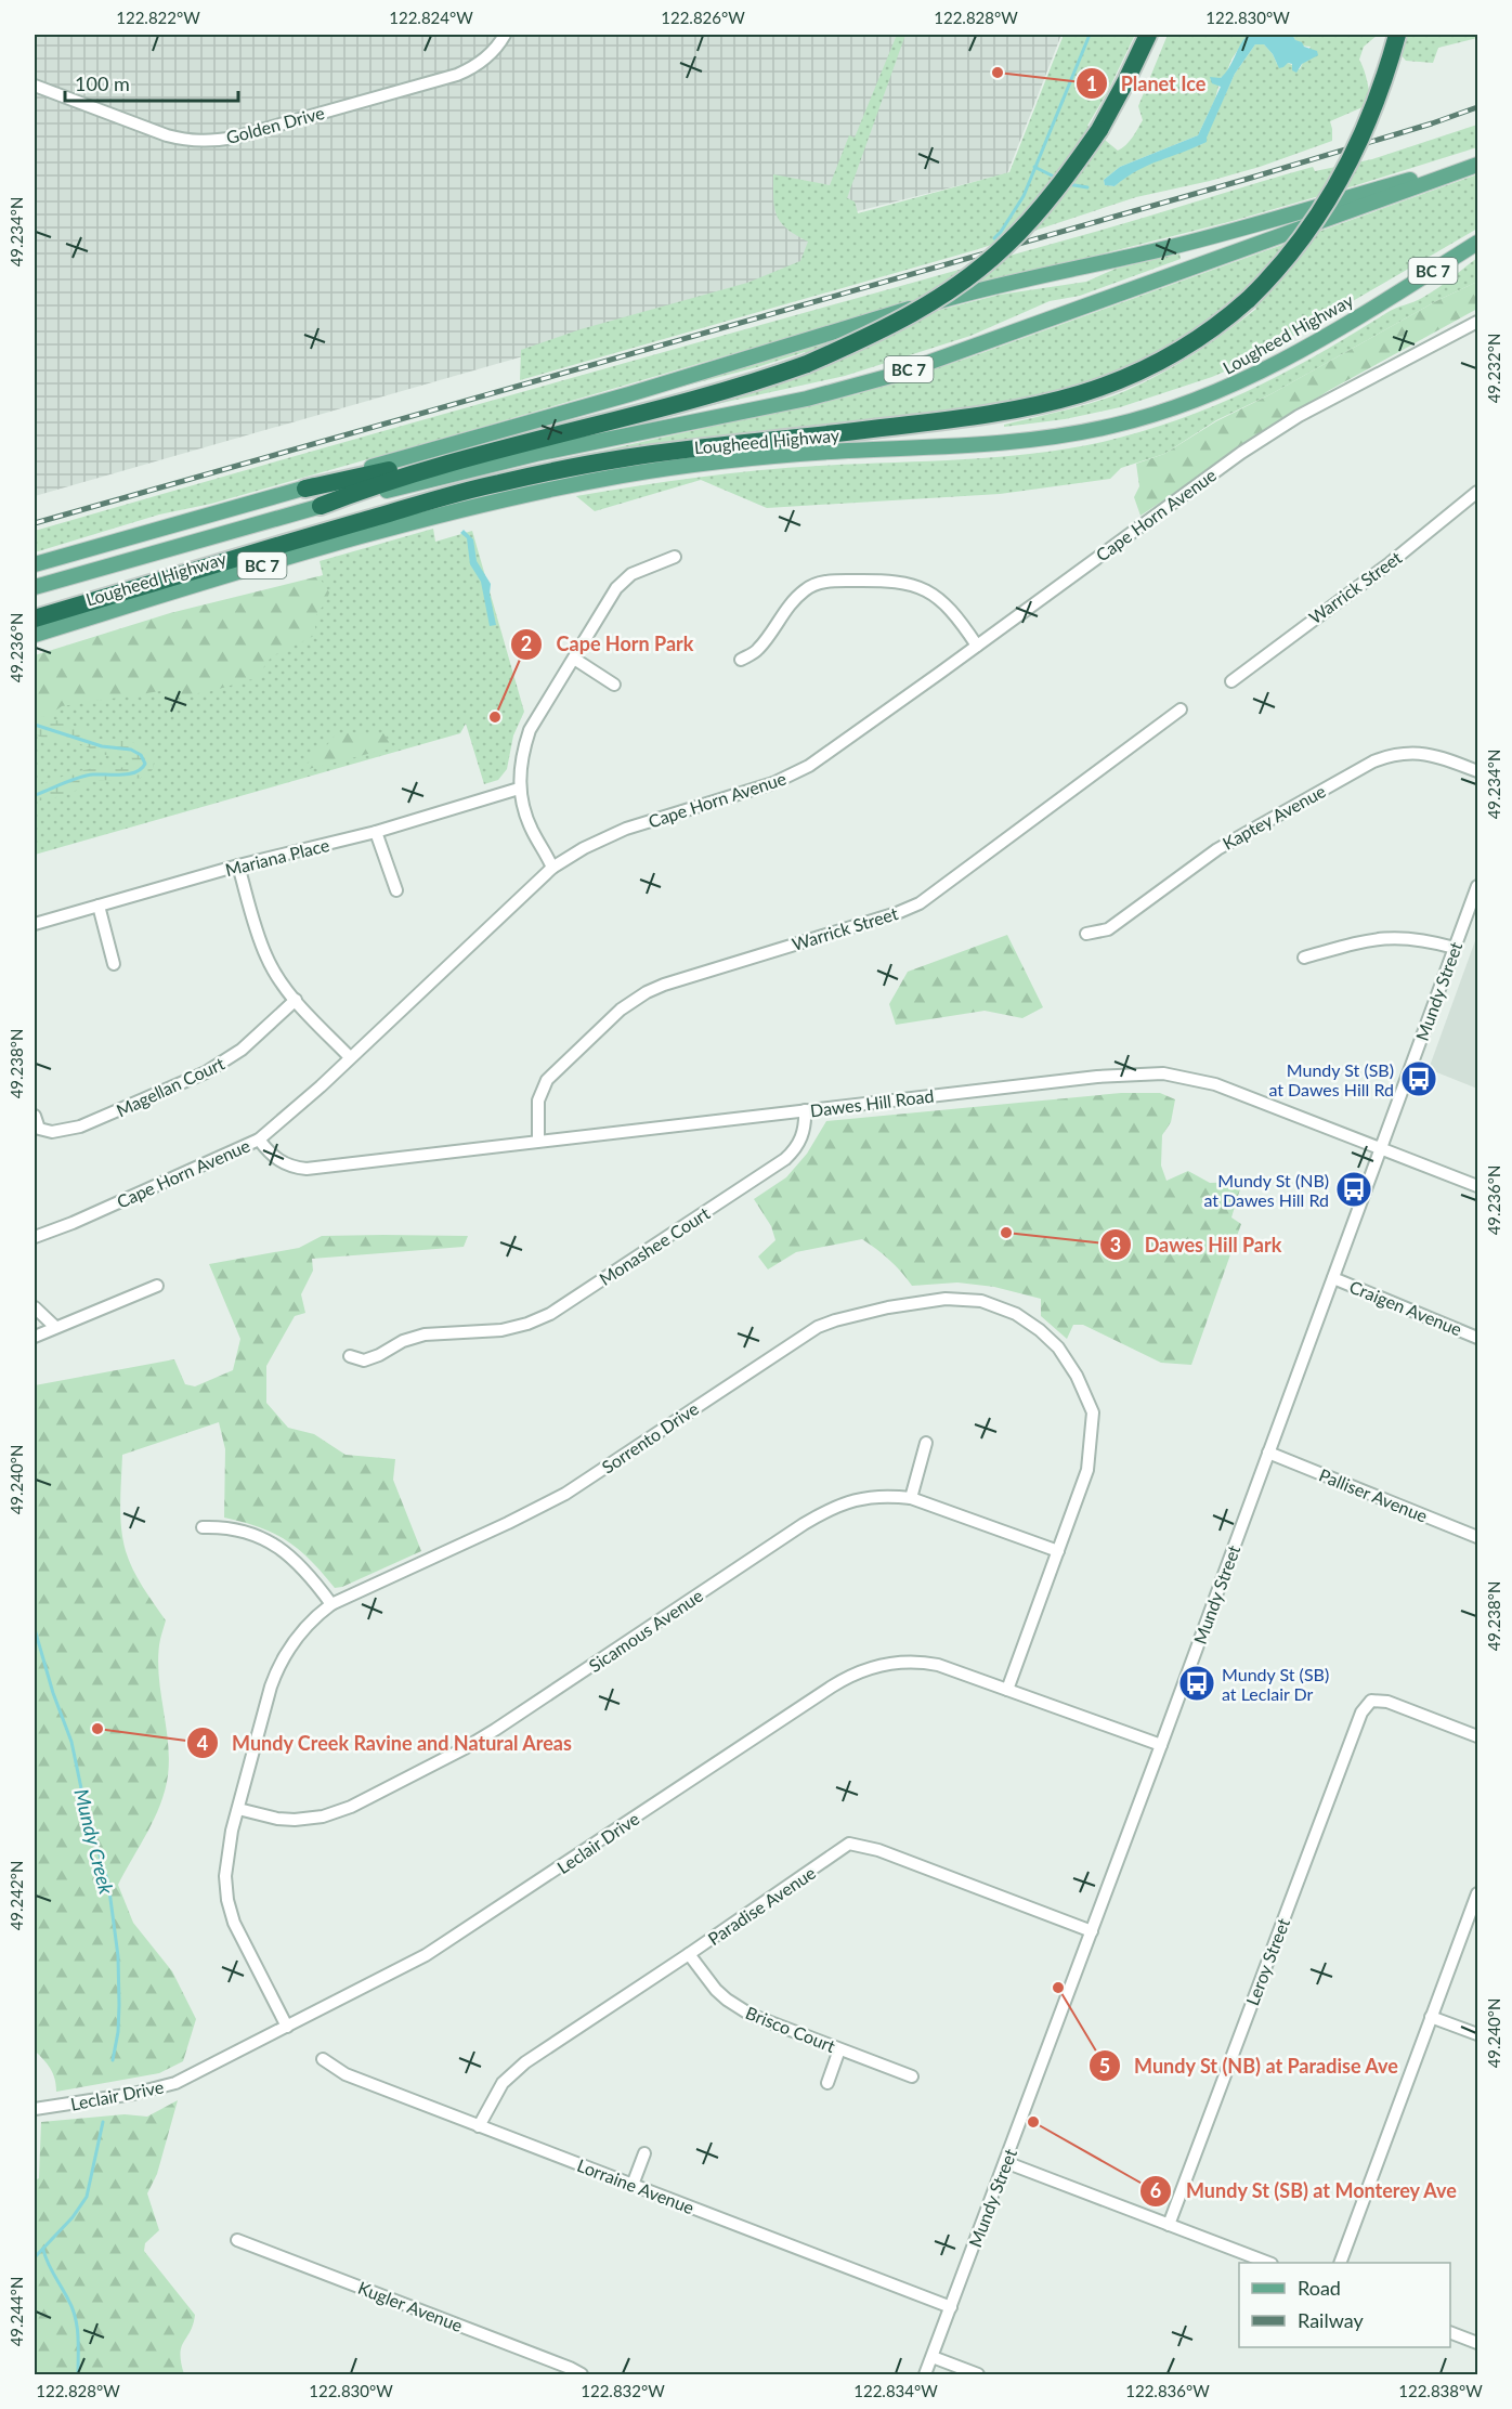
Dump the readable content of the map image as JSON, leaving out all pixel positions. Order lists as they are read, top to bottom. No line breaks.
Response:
{"streets":{"main road":["BC 7","Lougheed Highway"],"street":["Golden Drive","Cape Horn Avenue","Warrick Street","Kaptey Avenue","Mariana Place","Mundy Street","Magellan Court","Dawes Hill Road","Monashee Court","Craigen Avenue","Sorrento Drive","Palliser Avenue","Sicamous Avenue","Leclair Drive","Paradise Avenue","Leroy Street","Brisco Court","Lorraine Avenue","Kugler Avenue"]},"crossings":[["Cape Horn Avenue","Dawes Hill Road"],["Warrick Street","Dawes Hill Road"],["Mundy Street","Dawes Hill Road"],["Mundy Street","Craigen Avenue"],["Mundy Street","Palliser Avenue"],["Mundy Street","Leclair Drive"],["Mundy Street","Paradise Avenue"],["Mundy Street","Lorraine Avenue"],["Dawes Hill Road","Monashee Court"],["Sorrento Drive","Sicamous Avenue"],["Sorrento Drive","Leclair Drive"],["Paradise Avenue","Brisco Court"],["Paradise Avenue","Lorraine Avenue"]],"water":["Mundy Creek"],"places":{"other":["Planet Ice","Cape Horn Park","Dawes Hill Park","Mundy Creek Ravine and Natural Areas","Mundy St (NB) at Paradise Ave","Mundy St (SB) at Monterey Ave"],"bus stop":["Mundy St (SB) at Dawes Hill Rd","Mundy St (NB) at Dawes Hill Rd","Mundy St (SB) at Leclair Dr"]},"legend":["Road","Railway"],"scale_bar":"100 m","coordinates":["122.822°W","122.824°W","122.826°W","122.828°W","122.830°W","49.234°N","49.232°N","49.236°N","49.238°N","49.240°N","49.242°N","49.244°N","122.832°W","122.834°W","122.836°W","122.838°W"]}
